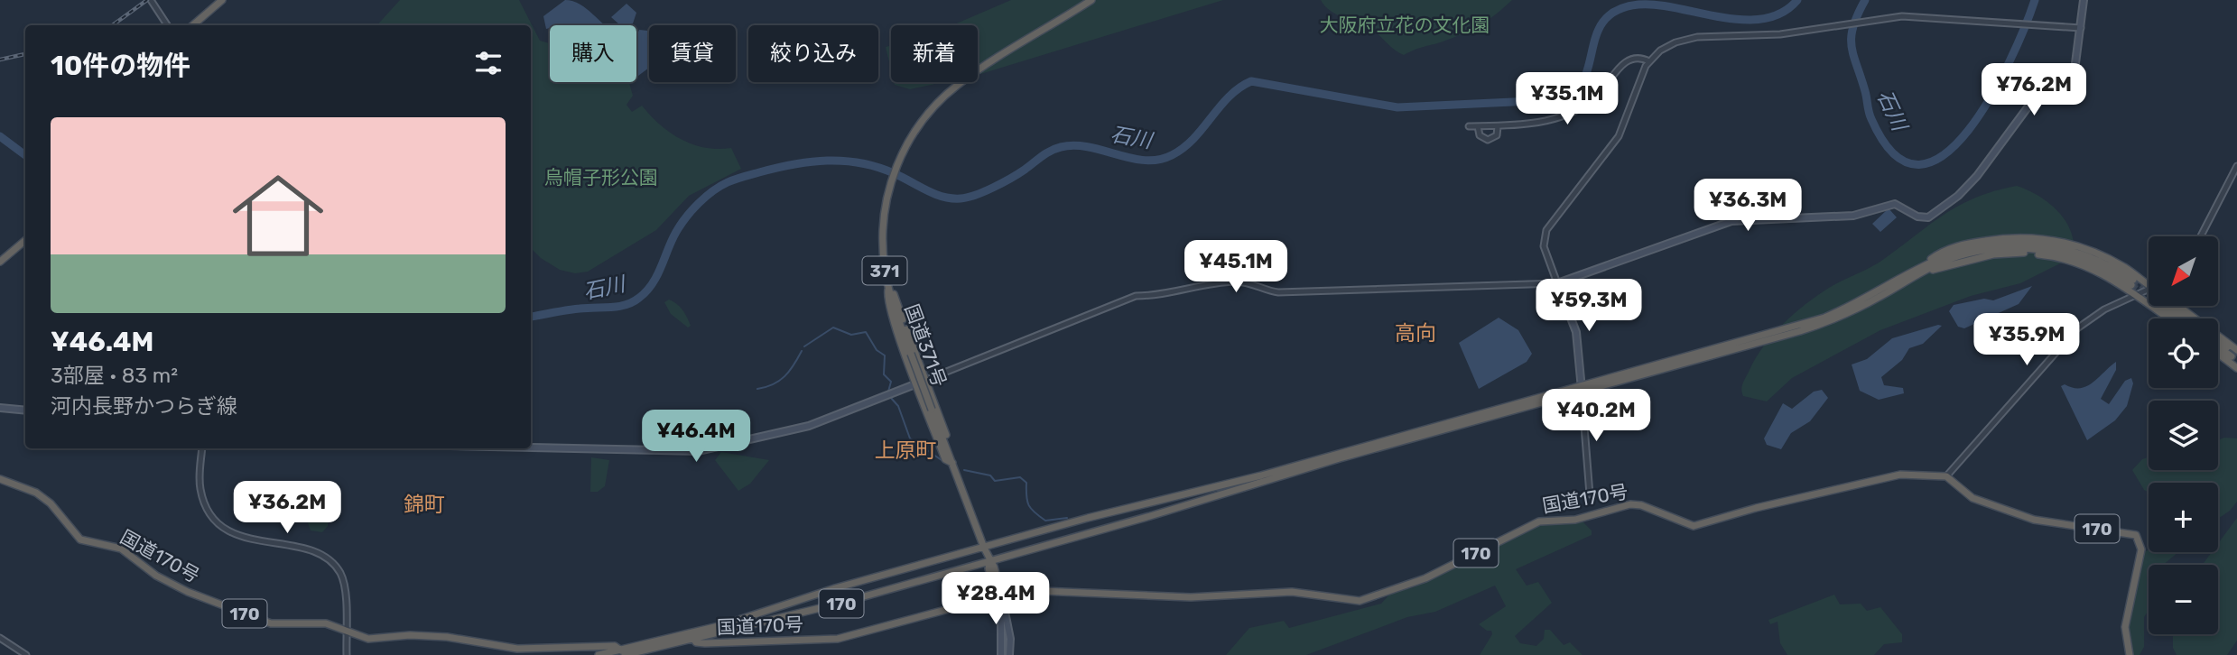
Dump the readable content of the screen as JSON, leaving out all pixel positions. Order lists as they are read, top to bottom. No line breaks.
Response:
{"streets":{"highway":["371","国道371号","国道170号","170"]},"crossings":[["国道371号","国道170号"],["国道170号","170"]],"districts":["高向","上原町","錦町"],"water":["石川"],"parks":["大阪府立花の文化園","烏帽子形公園"],"north":"bottom left","page":{"chip":["購入","賃貸","絞り込み","新着"],"heading":"10件の物件","price":["¥76.2M","¥35.1M","¥36.3M","¥45.1M","¥59.3M","¥35.9M","¥40.2M","¥46.4M","¥36.2M","¥28.4M"],"list":[{"name":"¥46.4M","note":"3部屋 · 83 m² · 河内長野かつらぎ線"}],"map_buttons":["+","−"]}}
